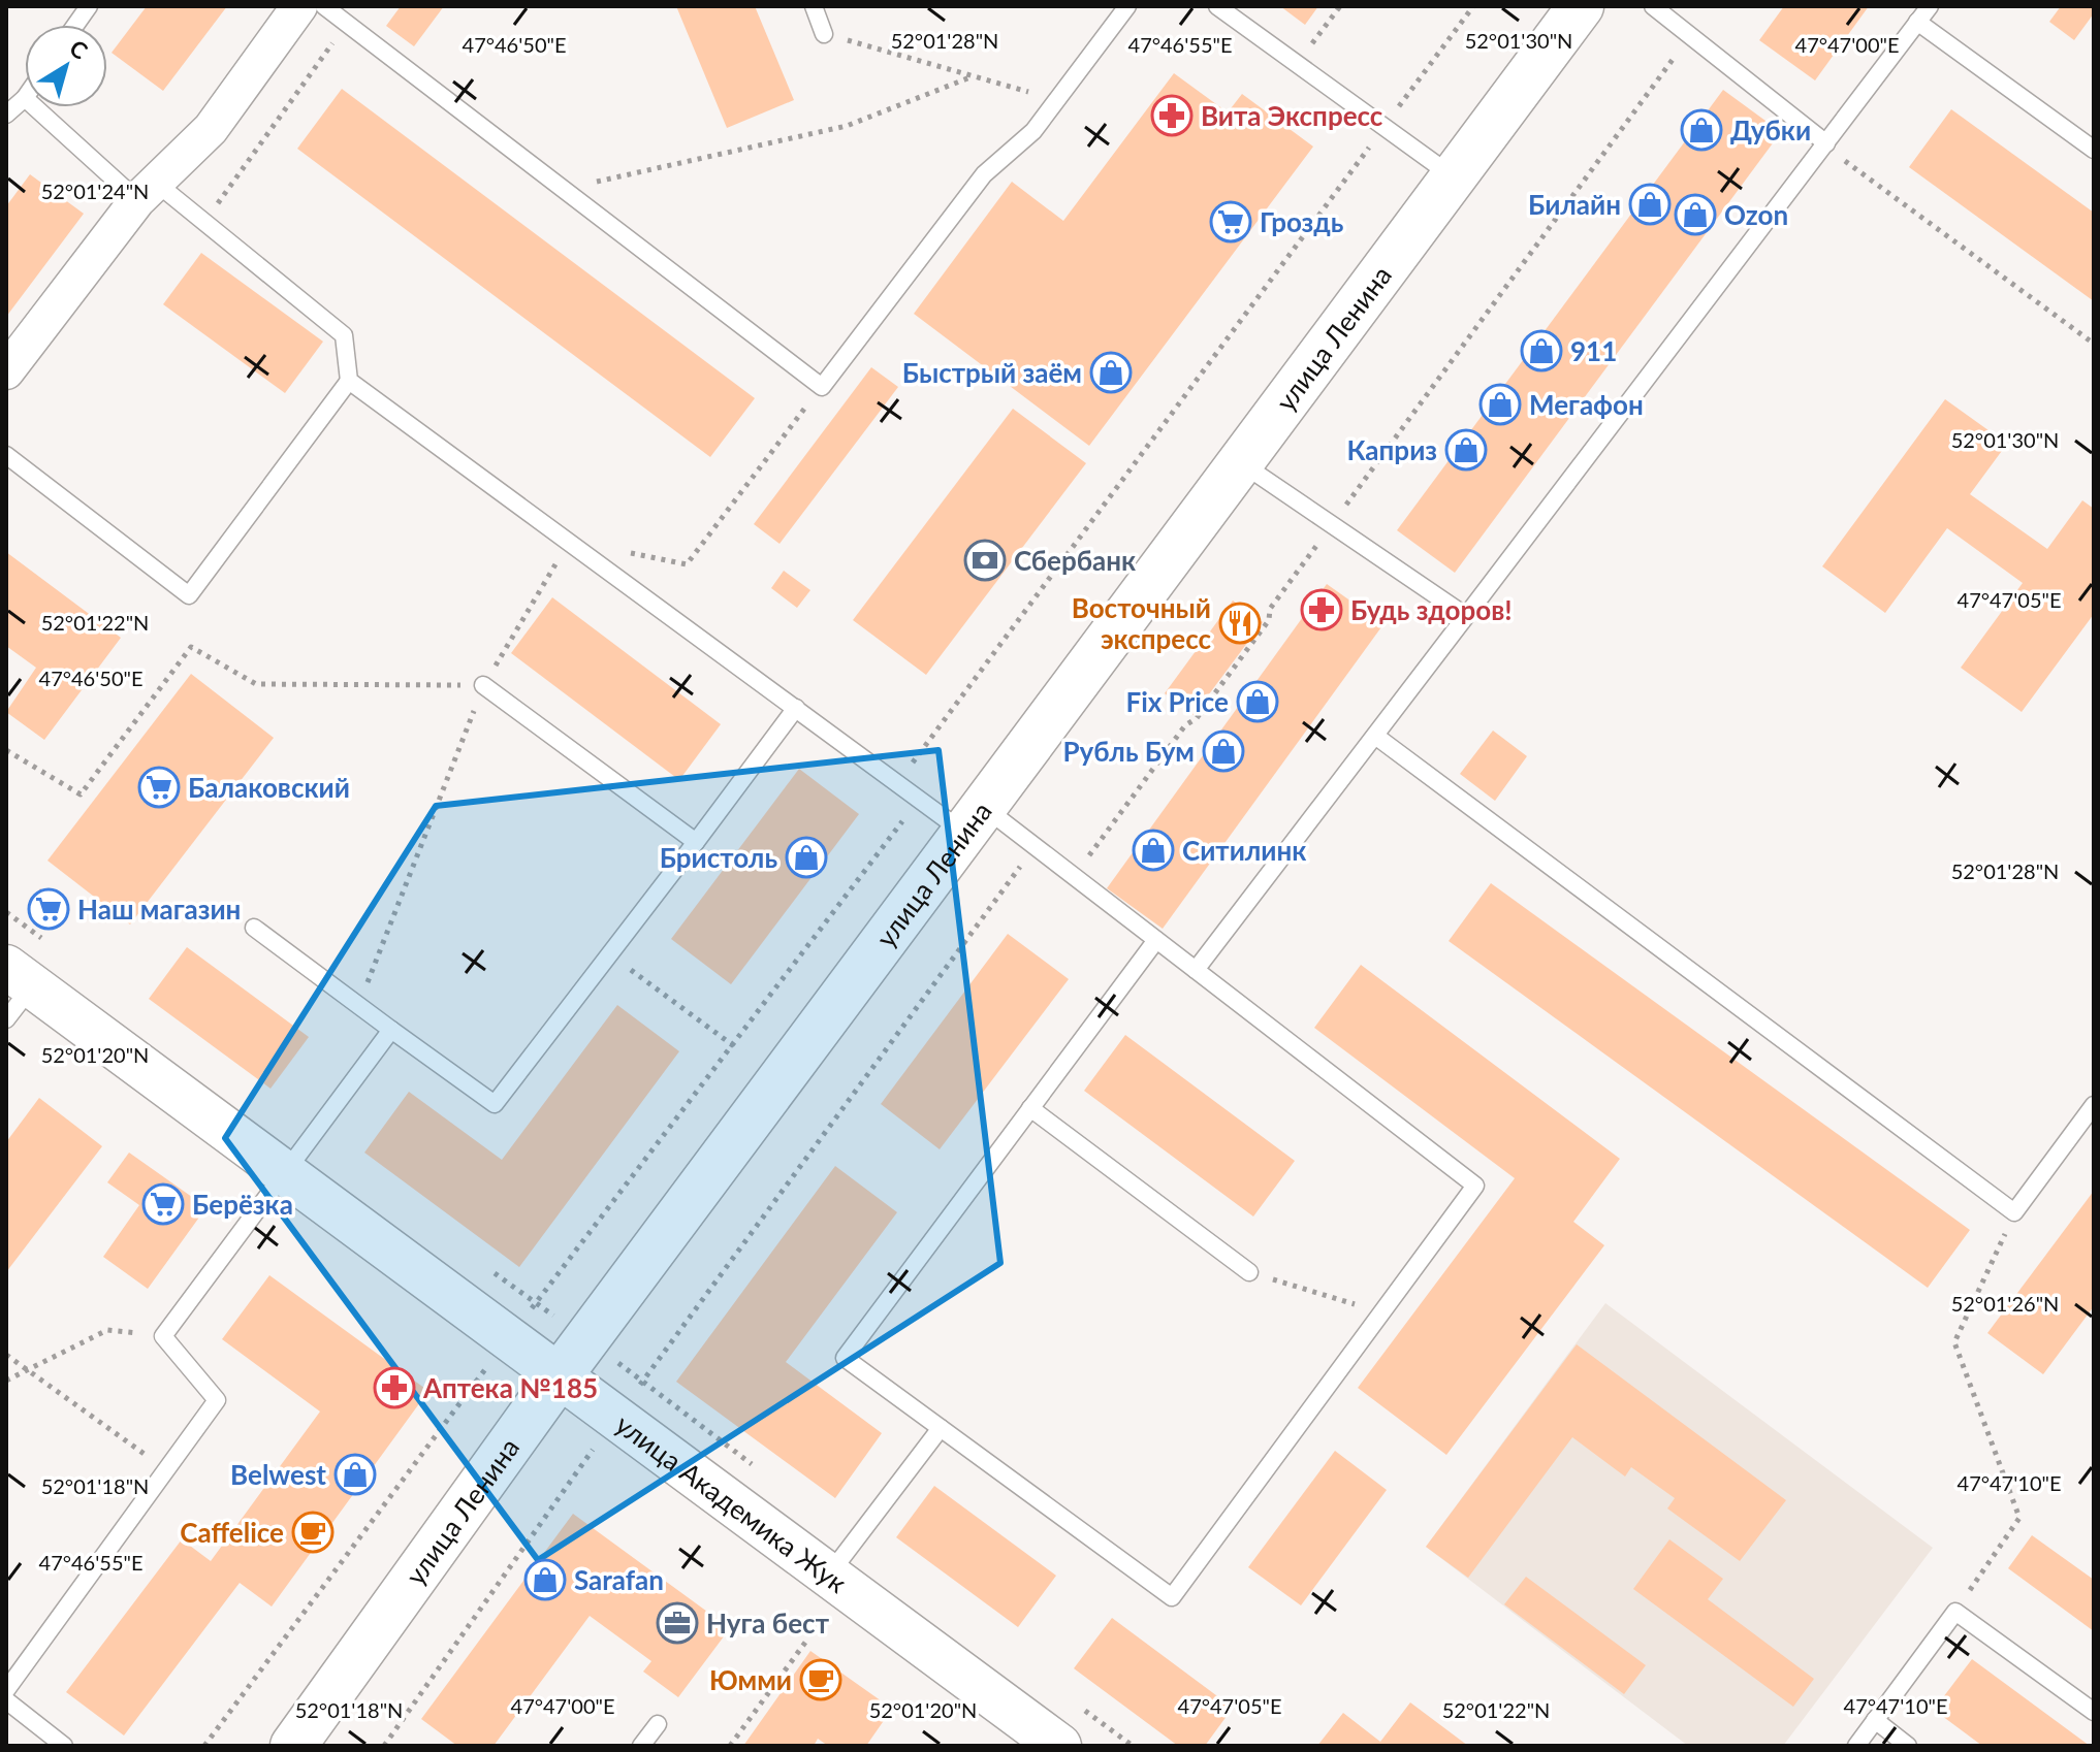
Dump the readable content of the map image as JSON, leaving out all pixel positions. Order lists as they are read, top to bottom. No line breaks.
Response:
{"streets":{"main road":["улица Ленина"],"street":["улица Академика Жук"]},"crossings":[["улица Ленина","улица Академика Жук"]],"places":{"pharmacy":["Вита Экспресс","Будь здоров!","Аптека №185"],"shop":["Дубки","Билайн","Ozon","911","Быстрый заём","Мегафон","Каприз","Fix Price","Рубль Бум","Ситилинк","Бристоль","Belwest","Sarafan"],"supermarket":["Гроздь","Балаковский","Наш магазин","Берёзка"],"bank":["Сбербанк"],"restaurant":["Восточный экспресс"],"cafe":["Caffelice","Юмми"],"office":["Нуга бест"]},"north":"top right","coordinates":["52°01'28\"N","52°01'30\"N","47°46'50\"E","47°46'55\"E","47°47'00\"E","52°01'24\"N","47°47'05\"E","52°01'22\"N","52°01'20\"N","52°01'26\"N","47°47'10\"E","52°01'18\"N"]}
